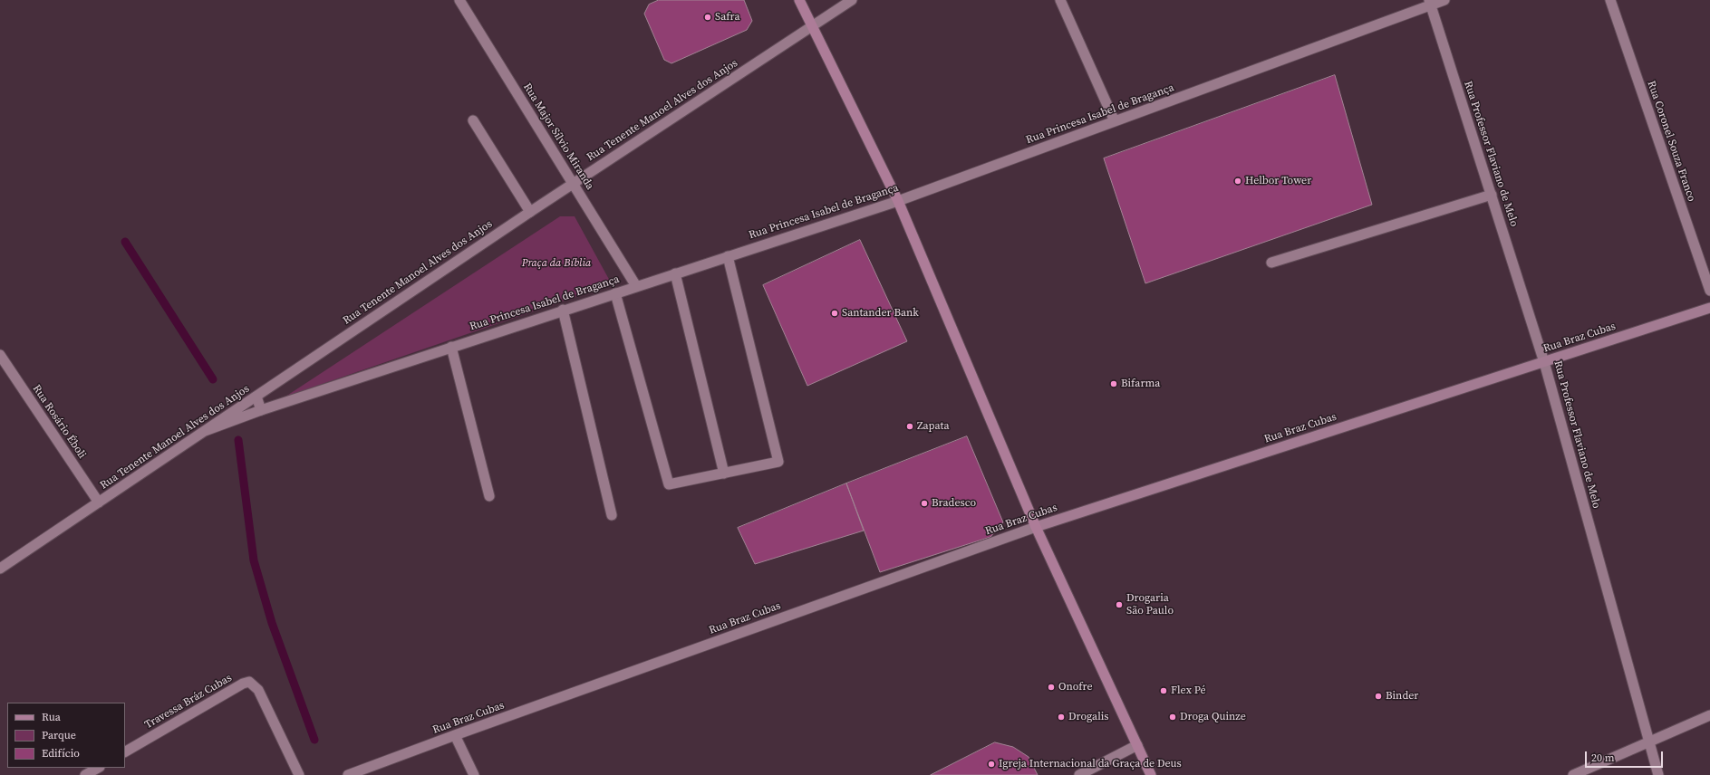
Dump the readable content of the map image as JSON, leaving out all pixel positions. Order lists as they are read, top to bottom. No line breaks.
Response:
{"streets":{"main road":["Rua Braz Cubas"],"street":["Rua Tenente Manoel Alves dos Anjos","Rua Princesa Isabel de Bragança","Rua Major Sílvio Miranda","Rua Coronel Souza Franco","Rua Professor Flaviano de Melo","Rua Rosário Éboli","Travessa Bráz Cubas"]},"crossings":[["Rua Tenente Manoel Alves dos Anjos","Rua Princesa Isabel de Bragança"],["Rua Tenente Manoel Alves dos Anjos","Rua Major Sílvio Miranda"],["Rua Tenente Manoel Alves dos Anjos","Rua Rosário Éboli"],["Rua Princesa Isabel de Bragança","Rua Major Sílvio Miranda"],["Rua Princesa Isabel de Bragança","Rua Professor Flaviano de Melo"],["Rua Professor Flaviano de Melo","Rua Braz Cubas"]],"parks":["Praça da Bíblia"],"places":["Safra","Helbor Tower","Santander Bank","Bifarma","Zapata","Bradesco","Drogaria São Paulo","Onofre","Flex Pé","Binder","Drogalis","Droga Quinze","Igreja Internacional da Graça de Deus"],"legend":["Rua","Parque","Edifício"],"scale_bar":"20 m"}
